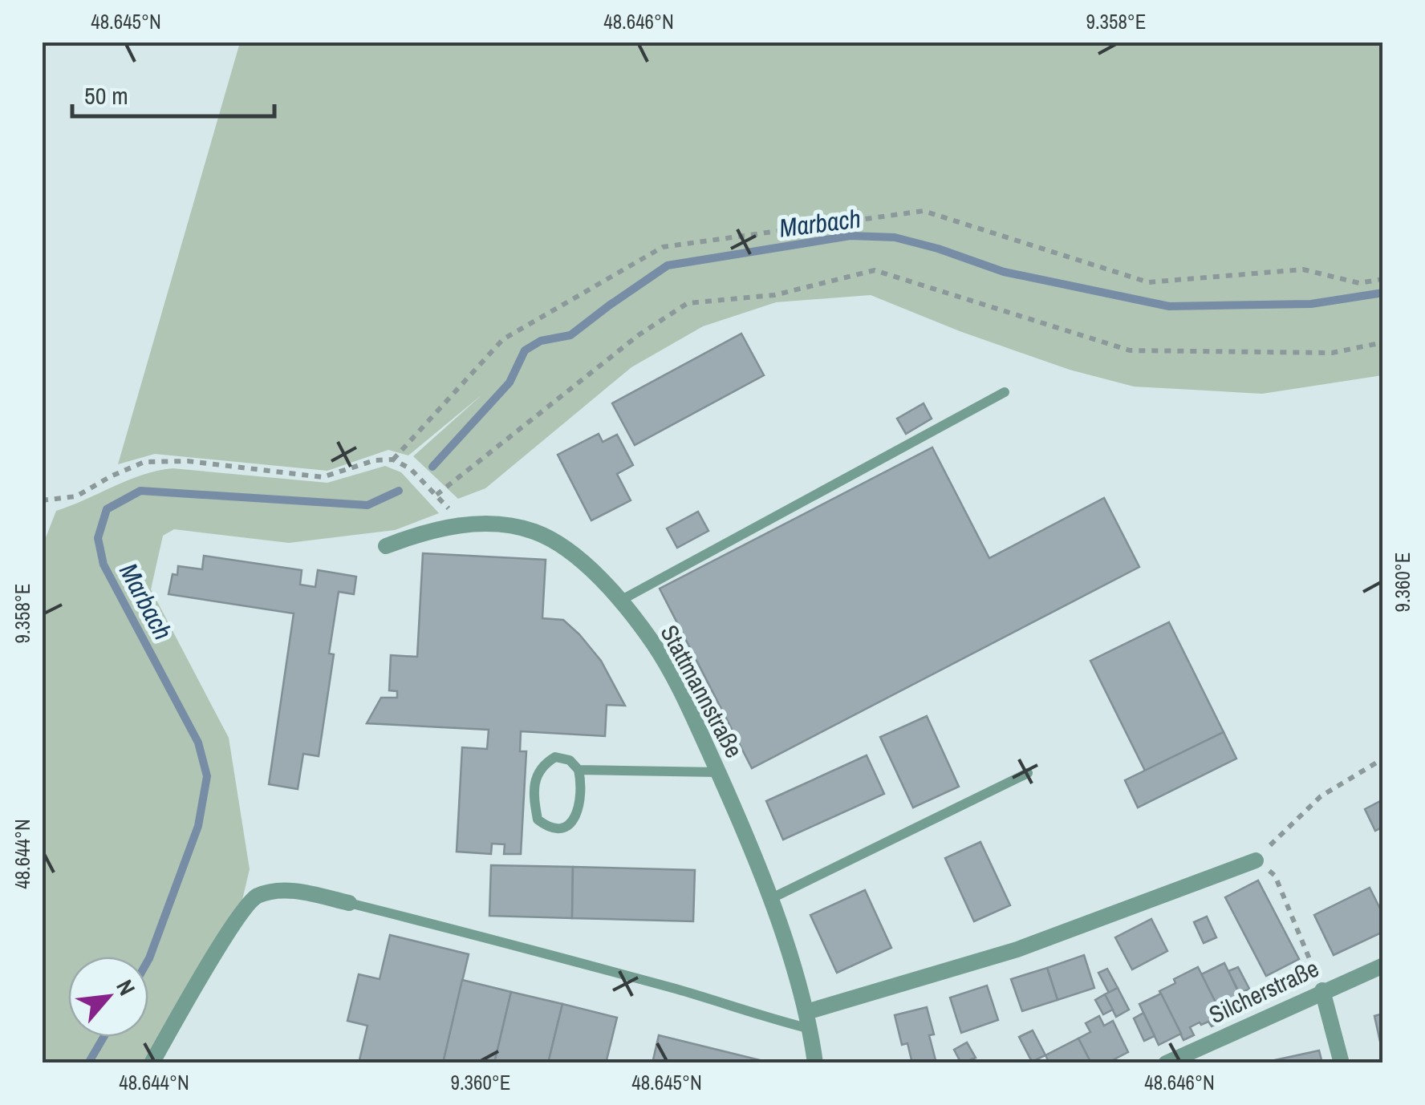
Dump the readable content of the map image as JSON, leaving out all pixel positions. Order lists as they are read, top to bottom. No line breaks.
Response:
{"streets":{"street":["Stattmannstraße","Silcherstraße"]},"water":["Marbach"],"scale_bar":"50 m","north":"top right","coordinates":["48.645°N","48.646°N","9.358°E","9.360°E","48.644°N"]}
